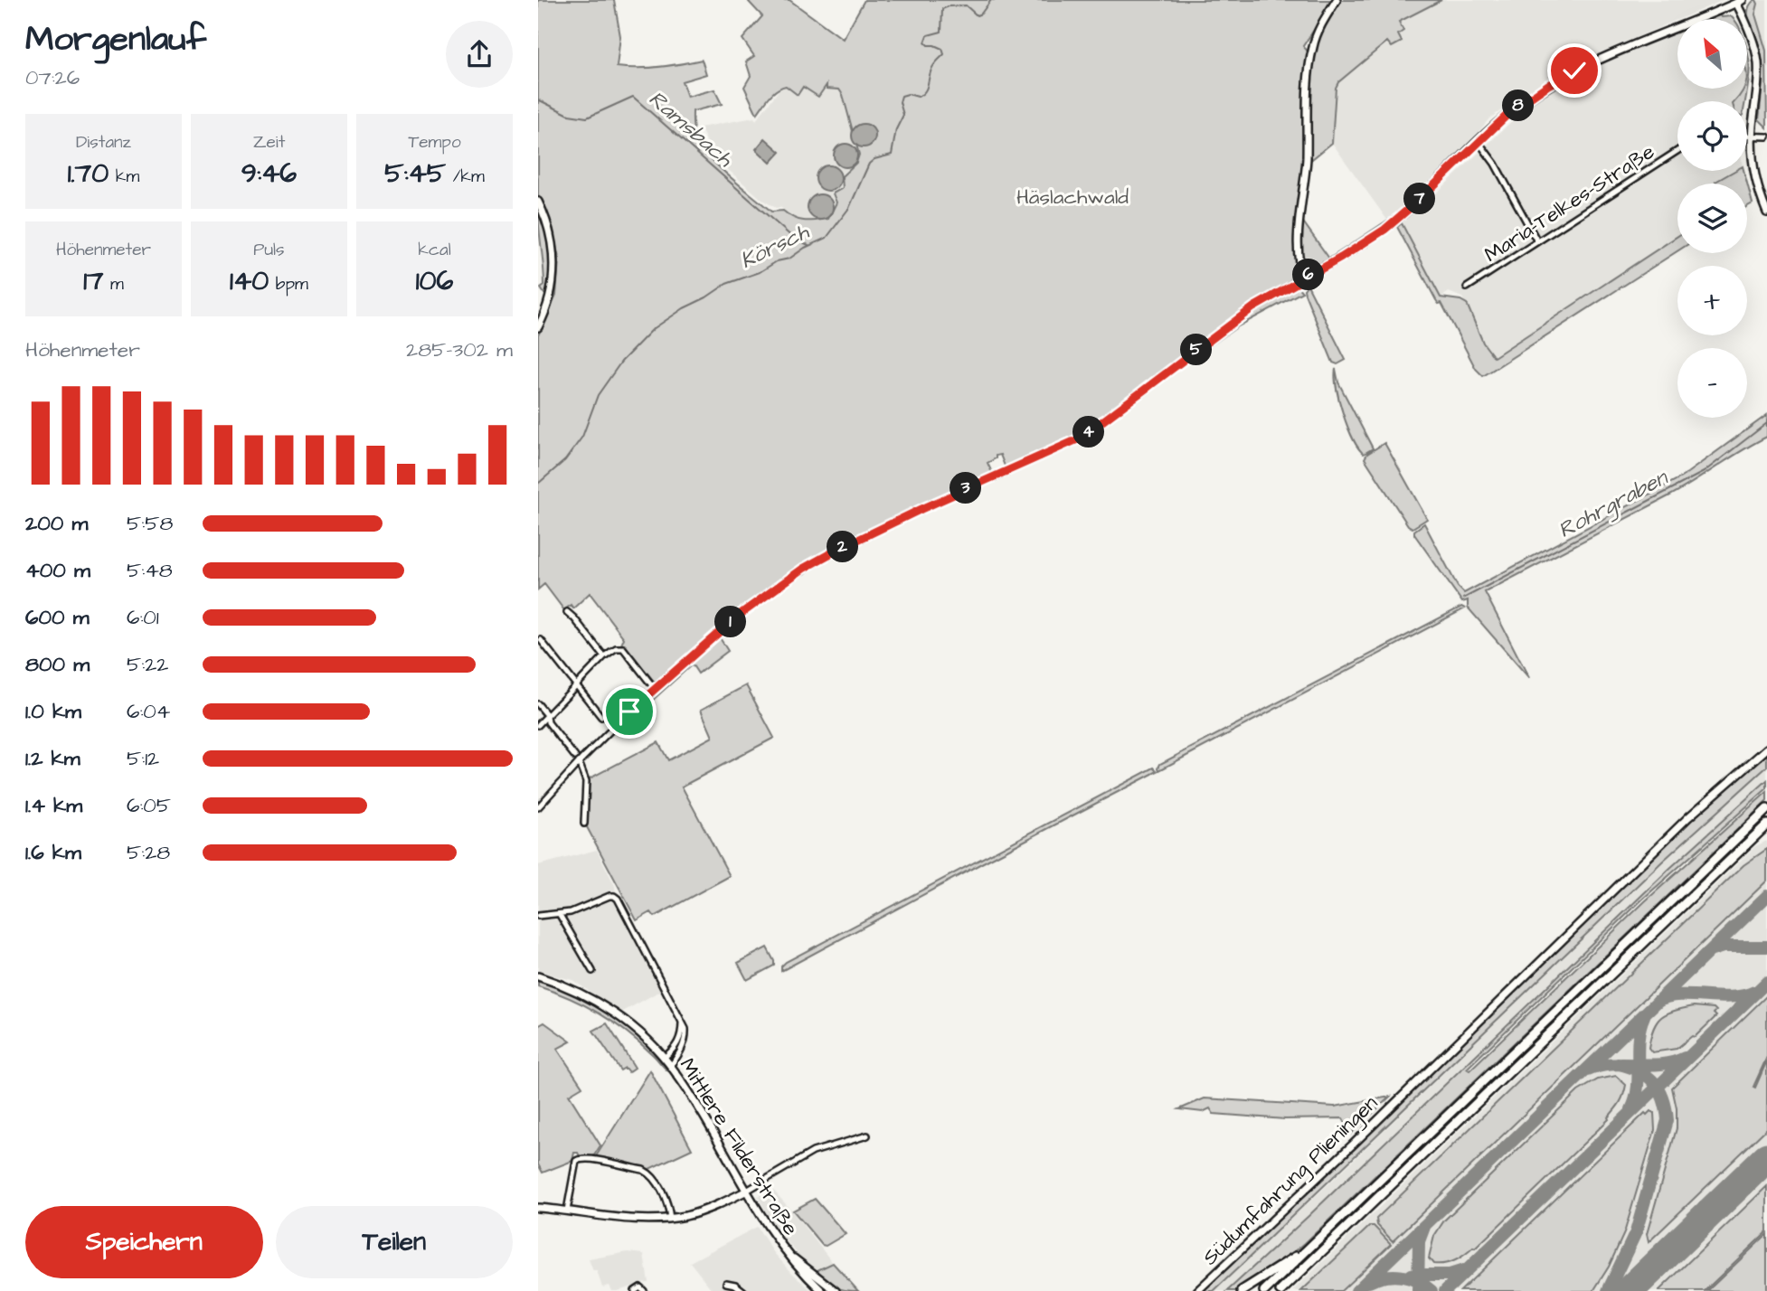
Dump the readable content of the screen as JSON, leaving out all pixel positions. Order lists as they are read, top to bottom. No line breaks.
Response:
{"streets":{"main road":["Mittlere Filderstraße","Südumfahrung Plieningen"],"street":["Maria-Telkes-Straße"]},"water":["Ramsbach","Körsch","Rohrgraben"],"parks":["Häslachwald"],"north":"top left","page":{"heading":["Morgenlauf","07:26"],"map_buttons":["+","−"],"pins":["8","7","6","5","4","3","2","1"],"stats":[["Distanz","1.70 km"],["Zeit","9:46"],["Tempo","5:45 /km"],["Höhenmeter","17 m"],["Puls","140 bpm"],["kcal","106"]],"chart":["Höhenmeter","285–302 m"],"list":[{"name":"200 m","note":"5:58"},{"name":"400 m","note":"5:48"},{"name":"600 m","note":"6:01"},{"name":"800 m","note":"5:22"},{"name":"1.0 km","note":"6:04"},{"name":"1.2 km","note":"5:12"},{"name":"1.4 km","note":"6:05"},{"name":"1.6 km","note":"5:28"}],"buttons":["Speichern","Teilen"]}}
